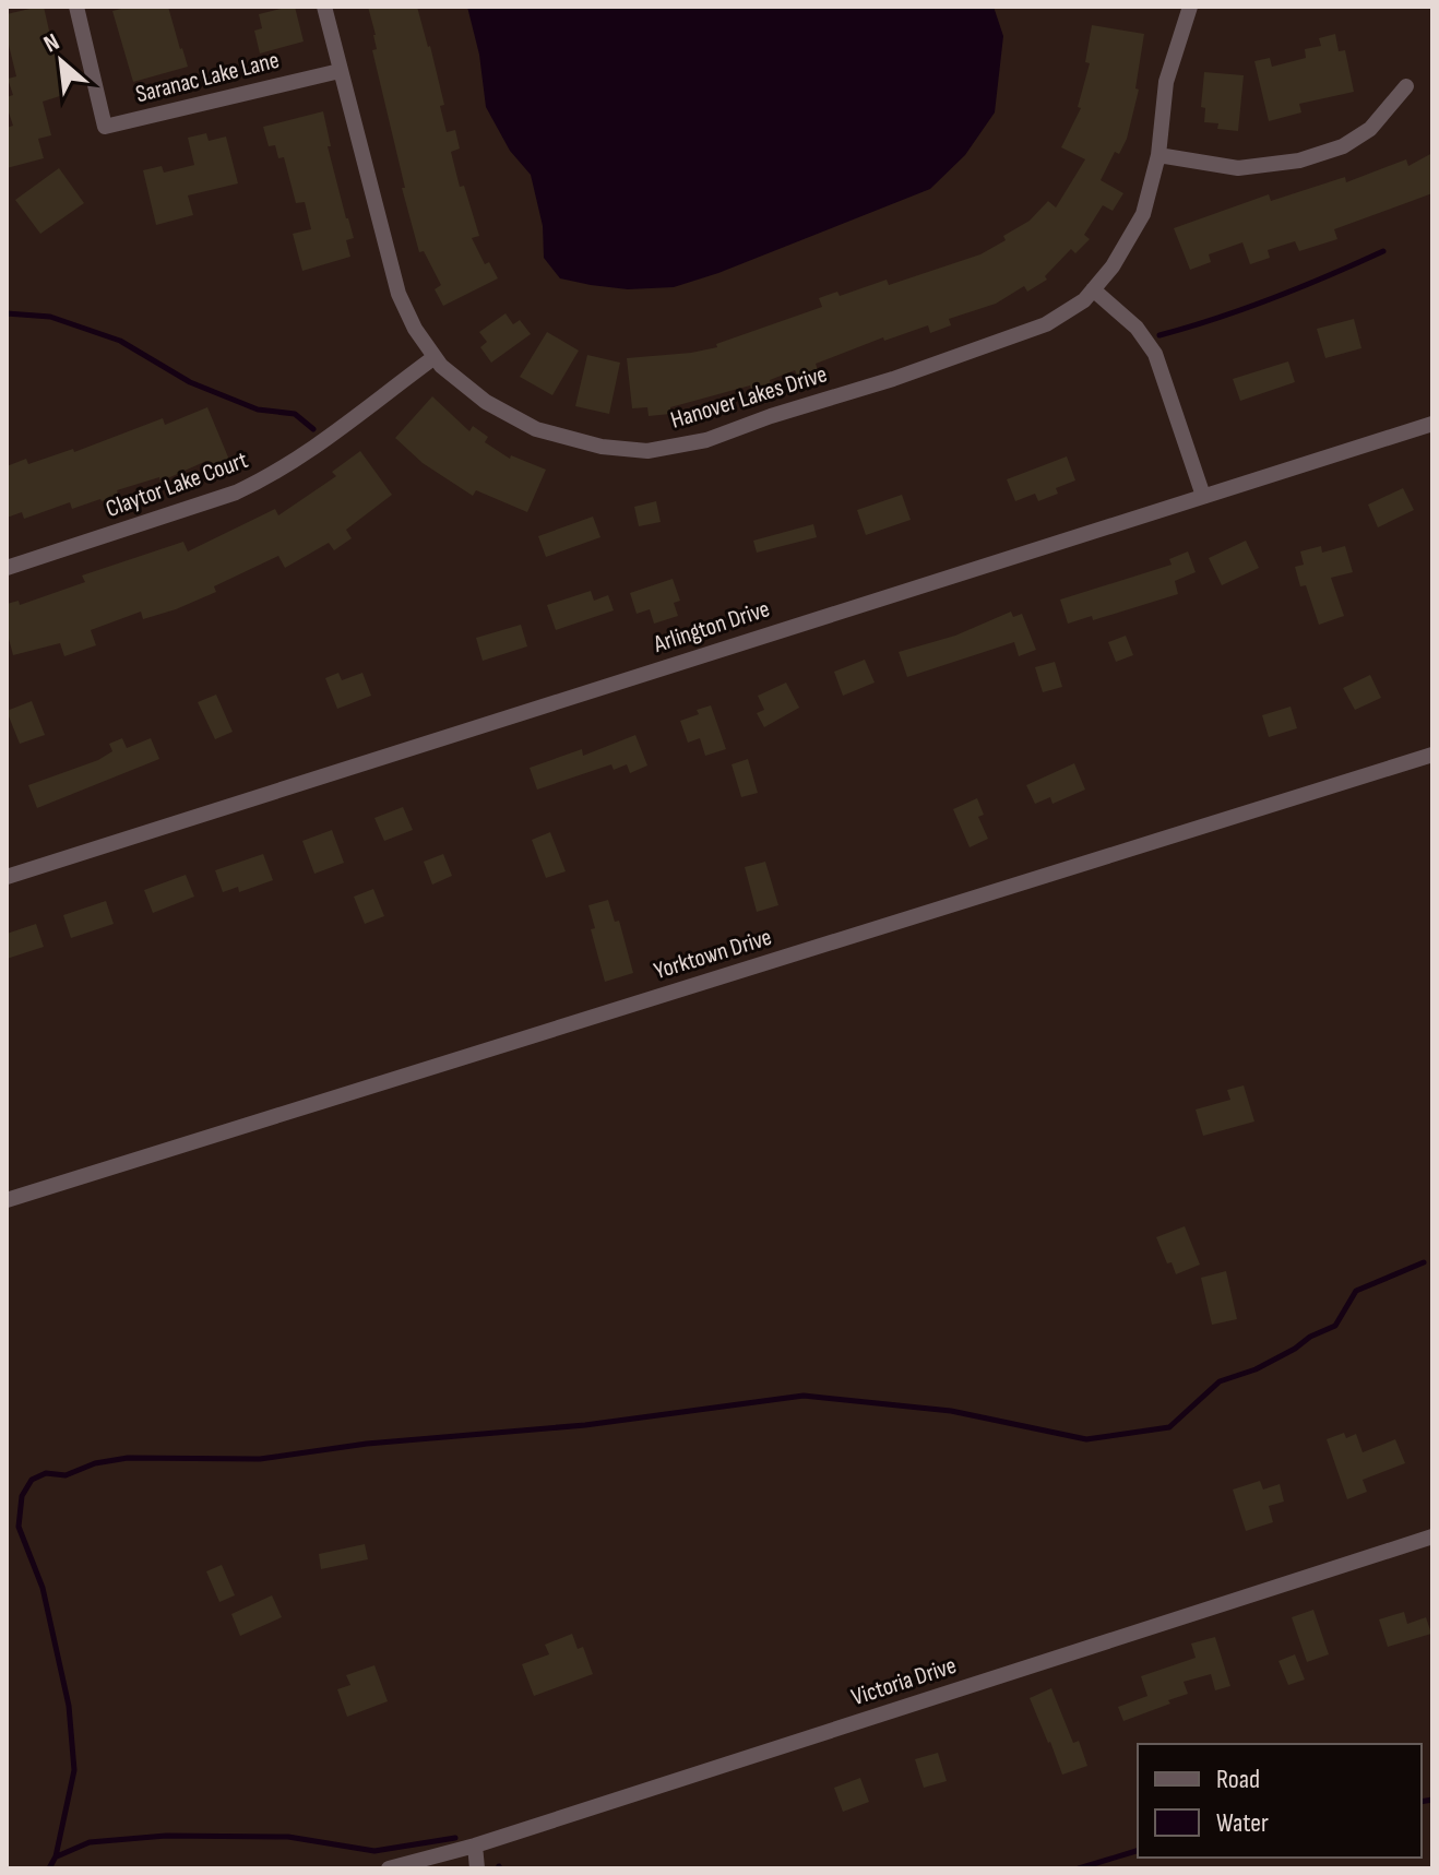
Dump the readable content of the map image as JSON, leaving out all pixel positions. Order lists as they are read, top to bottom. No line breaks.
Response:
{"streets":{"street":["Saranac Lake Lane","Hanover Lakes Drive","Claytor Lake Court","Arlington Drive","Yorktown Drive","Victoria Drive"]},"crossings":[["Saranac Lake Lane","Hanover Lakes Drive"],["Hanover Lakes Drive","Claytor Lake Court"]],"legend":["Road","Water"],"north":"top left"}
